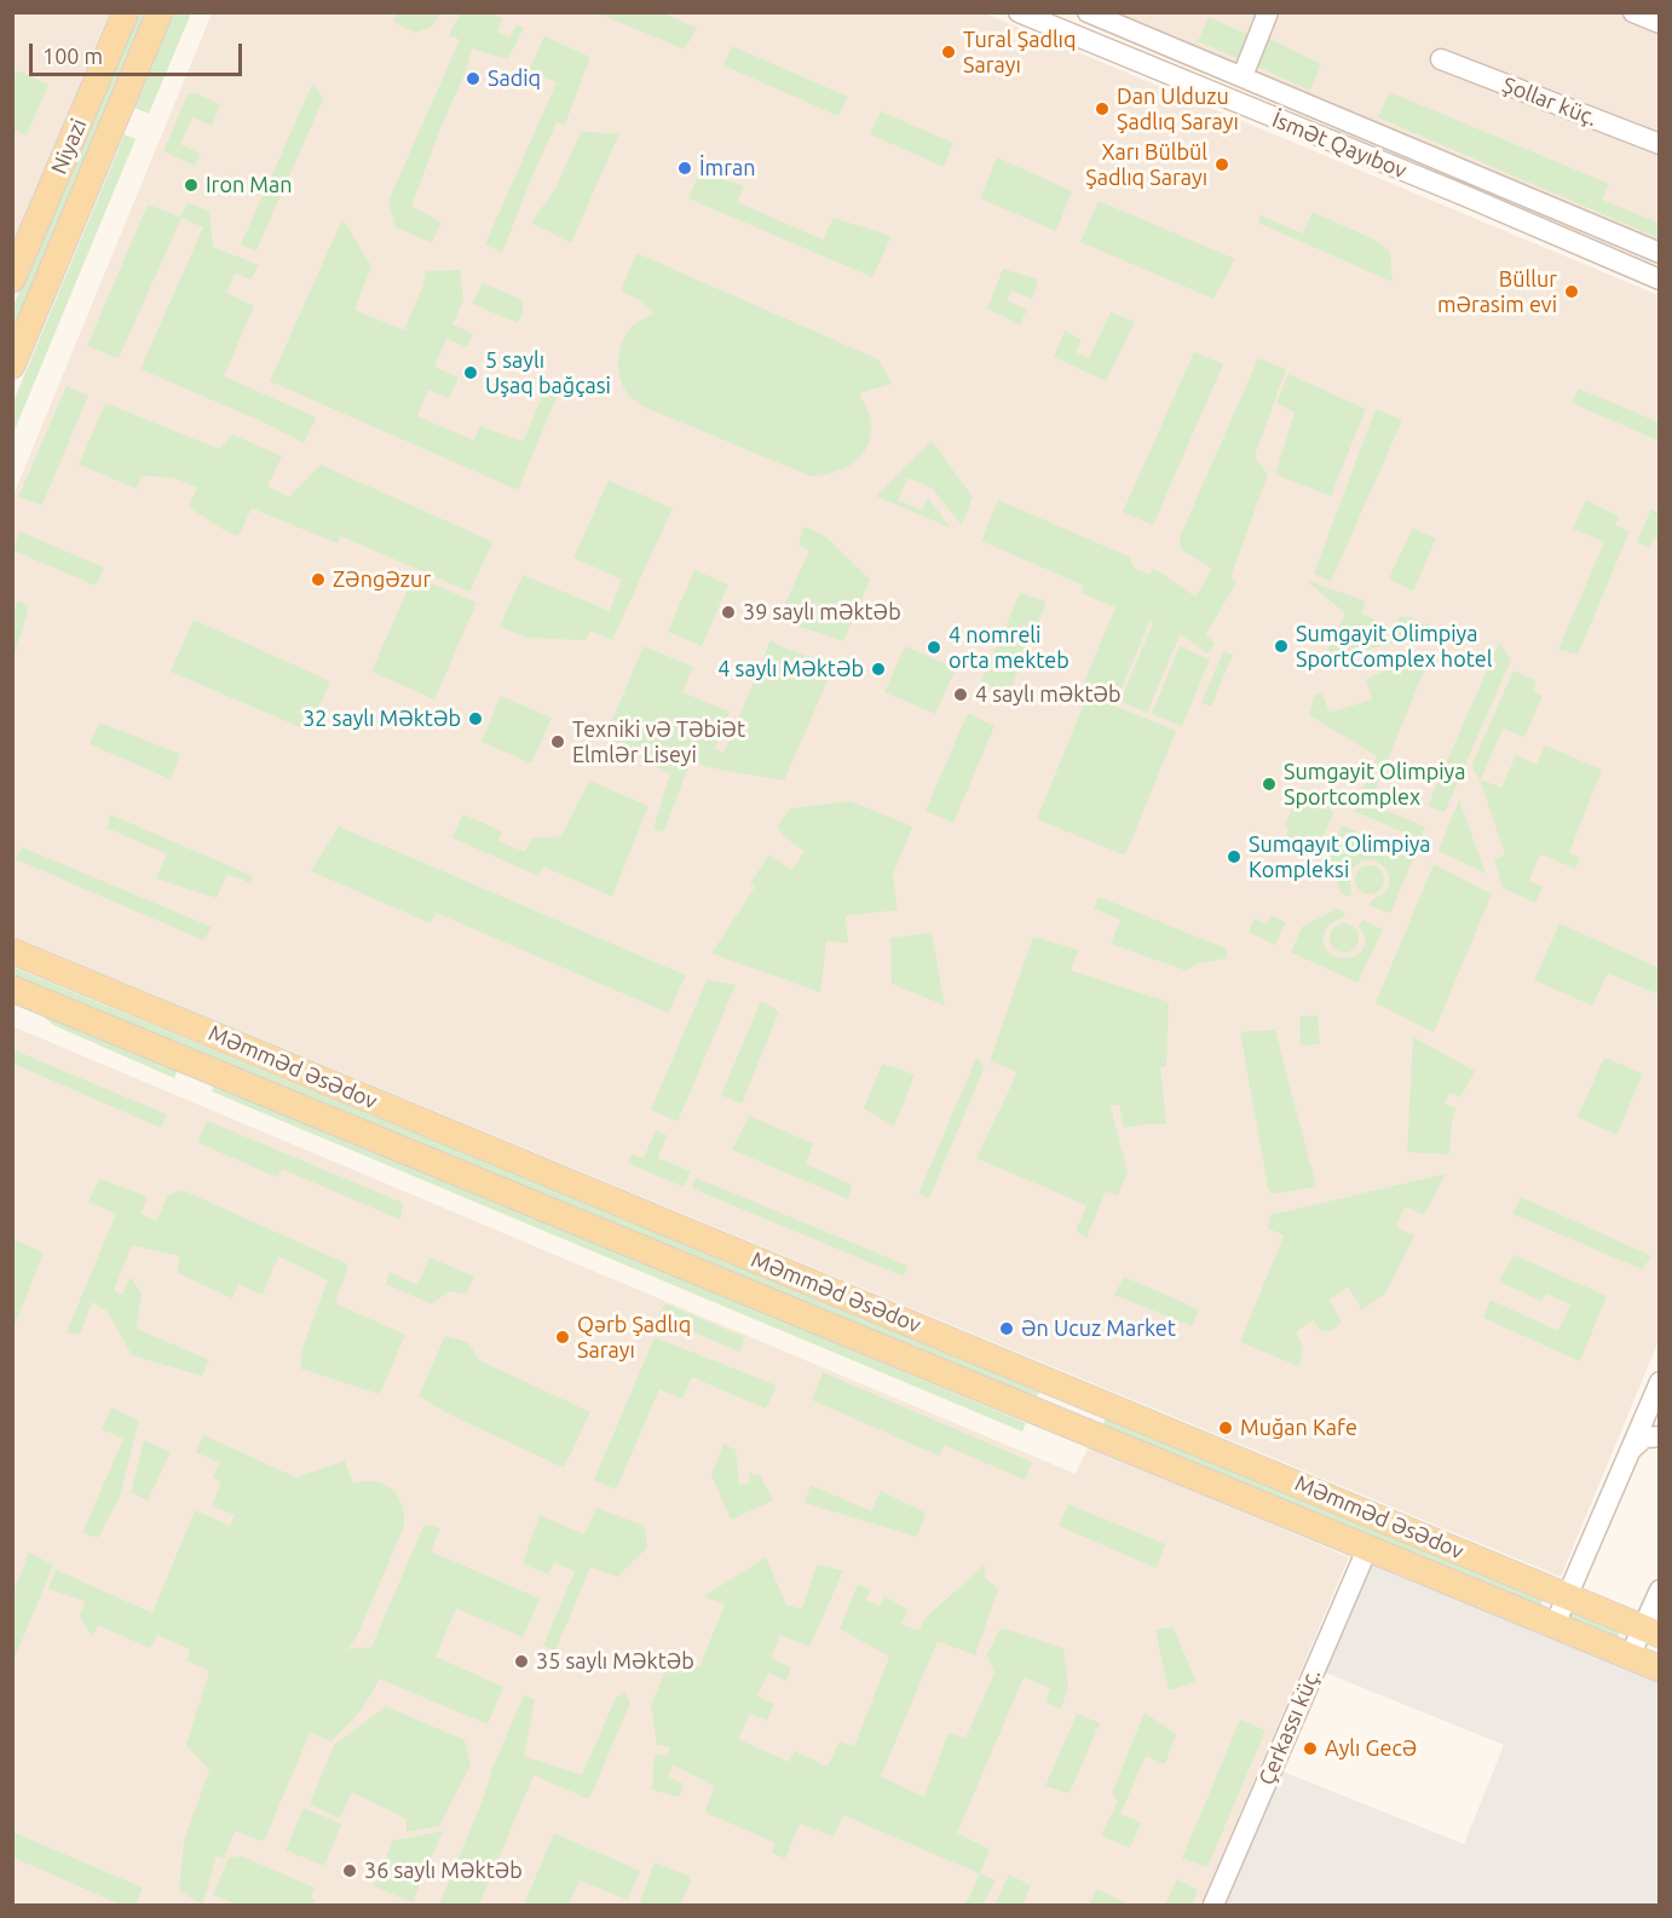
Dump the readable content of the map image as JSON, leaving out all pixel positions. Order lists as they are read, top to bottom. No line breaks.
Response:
{"streets":{"main road":["Niyazi","Məmməd Əsədov"],"street":["Şollar küç.","İsmət Qayıbov","Çerkassı küç."]},"crossings":[["Məmməd Əsədov","Çerkassı küç."]],"places":["Tural Şadlıq Sarayı","Sadiq","Dan Ulduzu Şadlıq Sarayı","Xarı Bülbül Şadlıq Sarayı","İmran","Iron Man","Büllur mərasim evi","5 saylı Uşaq bağçasi","Zəngəzur","39 saylı məktəb","Sumgayit Olimpiya SportComplex hotel","4 nomreli orta mekteb","4 saylı Məktəb","4 saylı məktəb","32 saylı Məktəb","Texniki və Təbiət Elmlər Liseyi","Sumgayit Olimpiya Sportcomplex","Sumqayıt Olimpiya Kompleksi","Ən Ucuz Market","Qәrb Şadlıq Sarayı","Muğan Kafe","35 saylı Məktəb","Aylı Gecə","36 saylı Məktəb"],"scale_bar":"100 m"}
